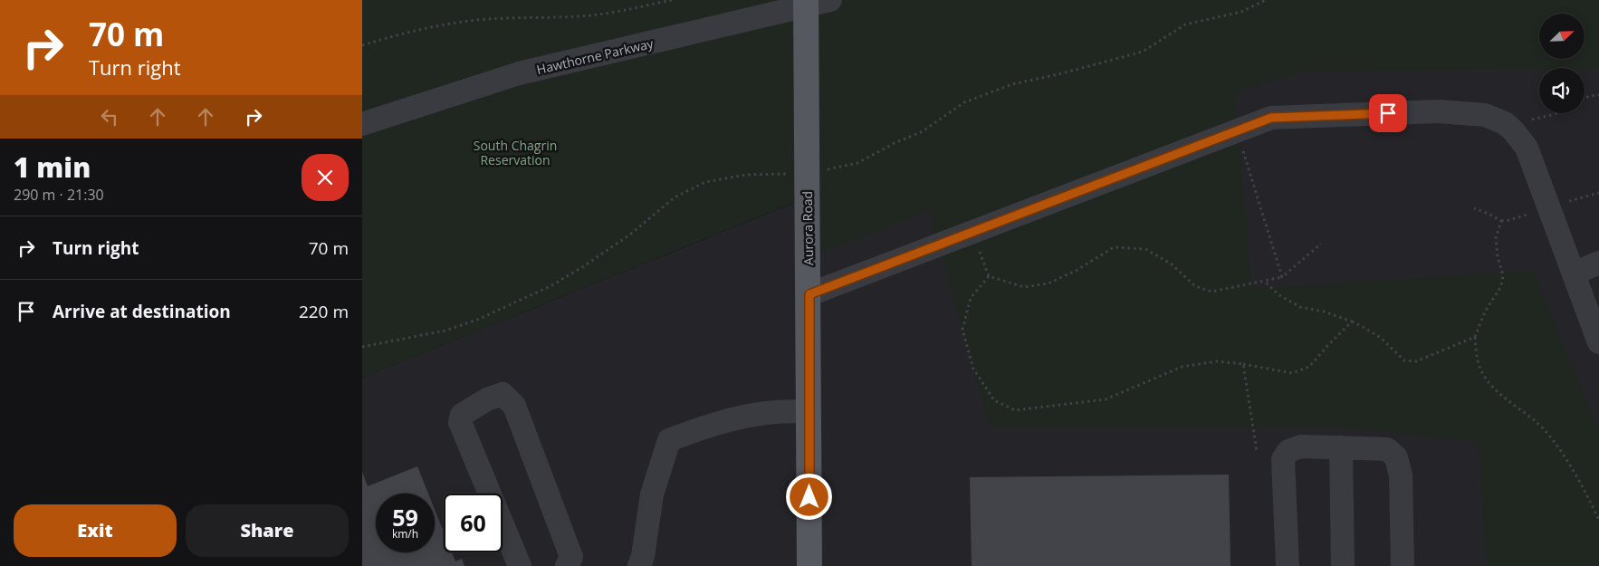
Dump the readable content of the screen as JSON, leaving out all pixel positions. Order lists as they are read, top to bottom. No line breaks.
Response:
{"streets":{"main road":["Aurora Road"],"street":["Hawthorne Parkway"]},"crossings":[["Hawthorne Parkway","Aurora Road"]],"parks":["South Chagrin Reservation"],"north":"top right","page":{"turn":["70 m","Turn right"],"heading":["1 min","290 m · 21:30"],"list":[{"name":"Turn right","value":"70 m"},{"name":"Arrive at destination","value":"220 m"}],"speed":"59 km/h","limit":"60","buttons":["Exit","Share"]}}
